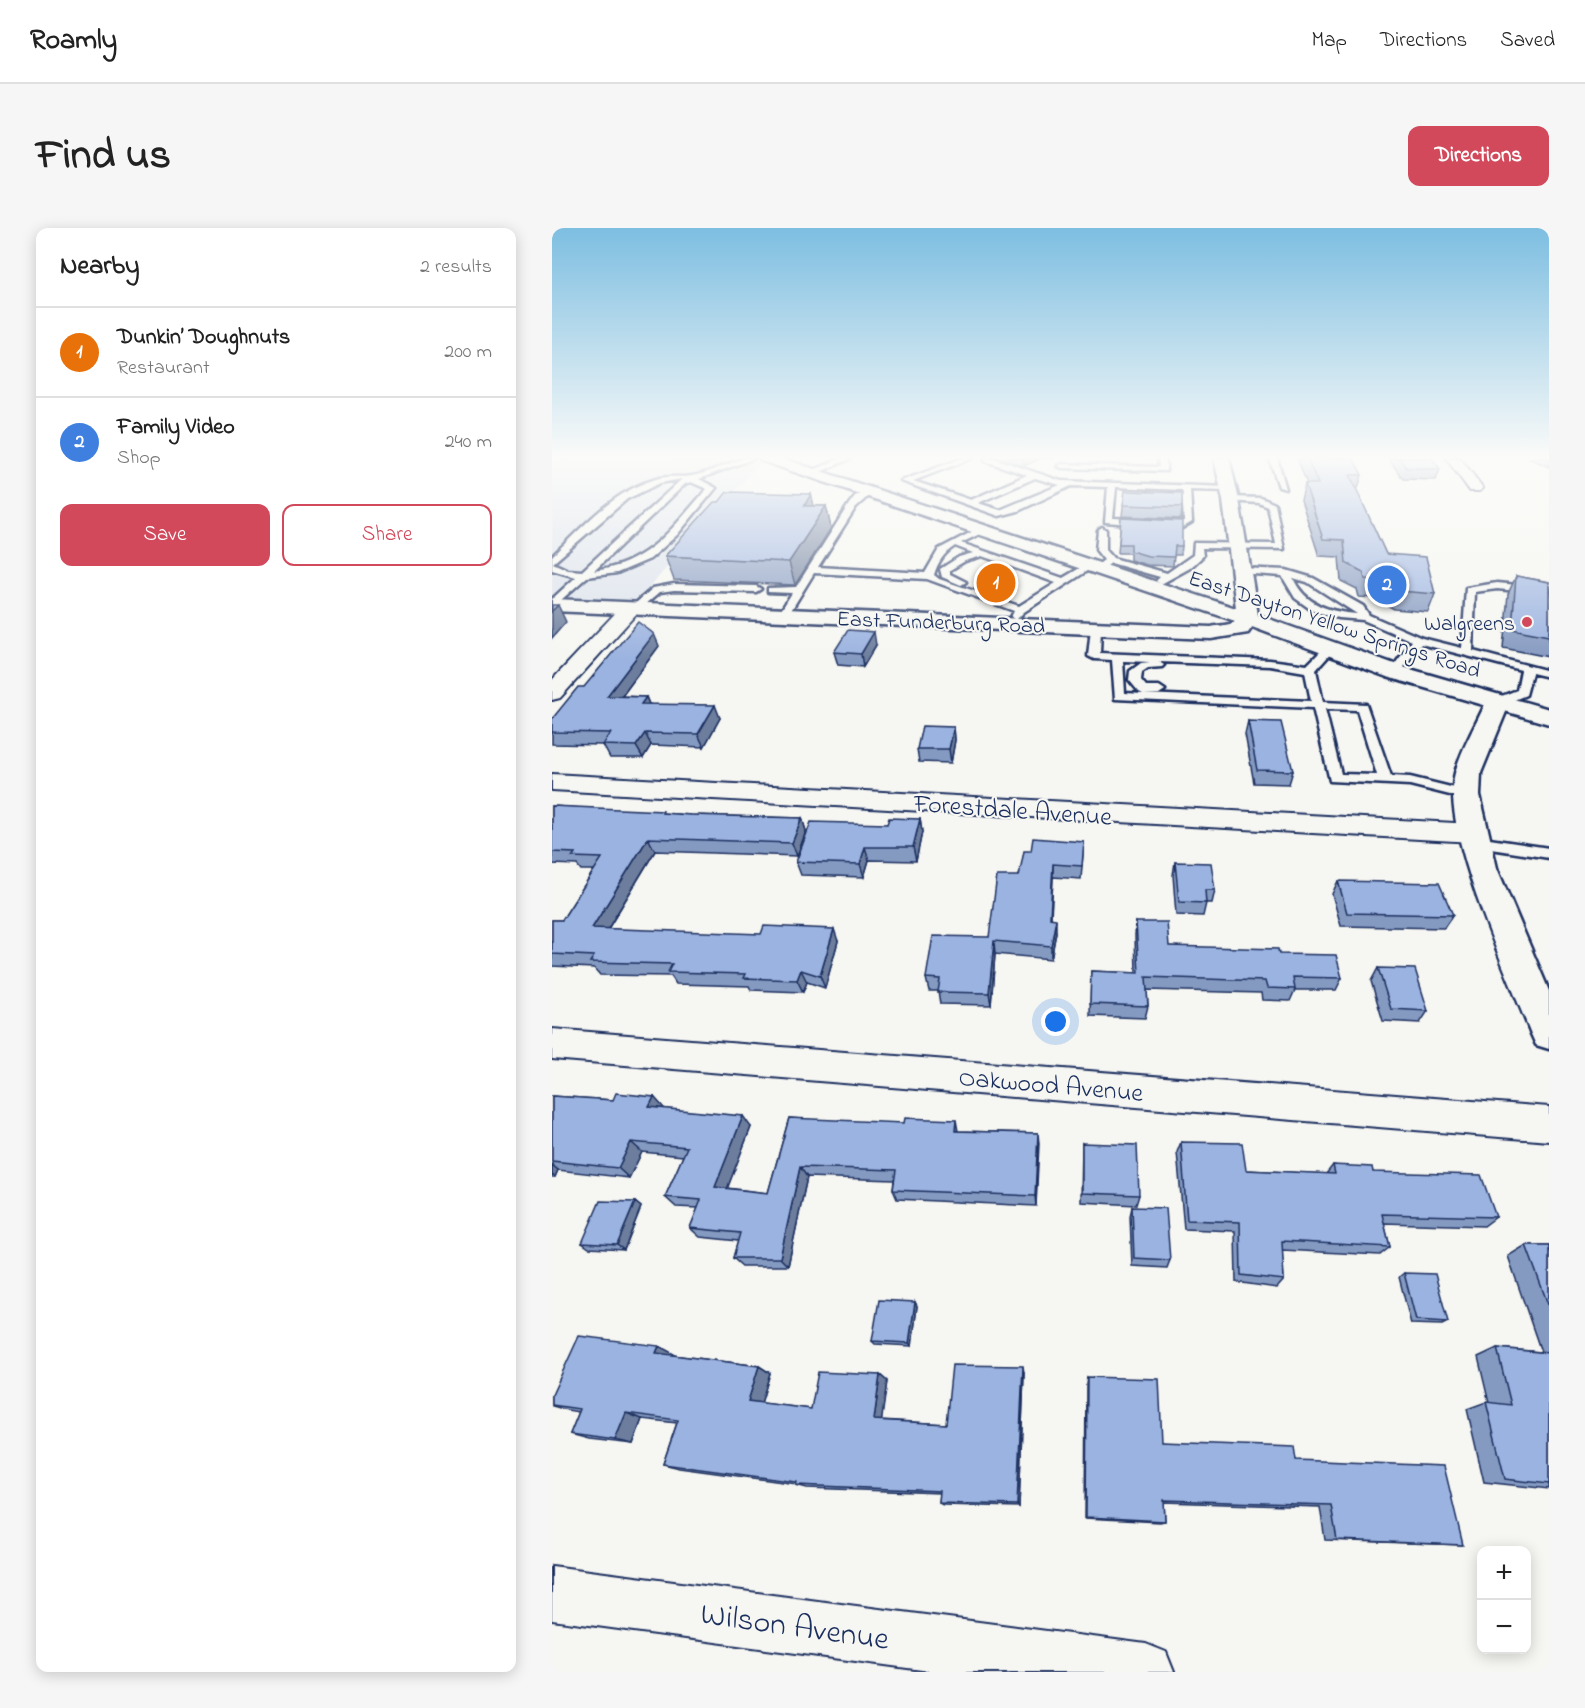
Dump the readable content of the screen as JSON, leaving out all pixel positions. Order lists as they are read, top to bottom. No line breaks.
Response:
{"streets":{"main road":["East Funderburg Road","East Dayton Yellow Springs Road"],"street":["Forestdale Avenue","Oakwood Avenue","Wilson Avenue"]},"crossings":[["East Funderburg Road","East Dayton Yellow Springs Road"]],"places":["Walgreens"],"page":{"header":"Roamly","nav":["Map","Directions","Saved"],"title":"Find us","buttons":["Directions",["Save","Share"]],"heading":["Nearby","2 results"],"list":[{"mark":"1","name":"Dunkin’ Doughnuts","note":"Restaurant","value":"200 m"},{"mark":"2","name":"Family Video","note":"Shop","value":"240 m"}],"pins":["1","2"],"map_buttons":["+","−"]}}
